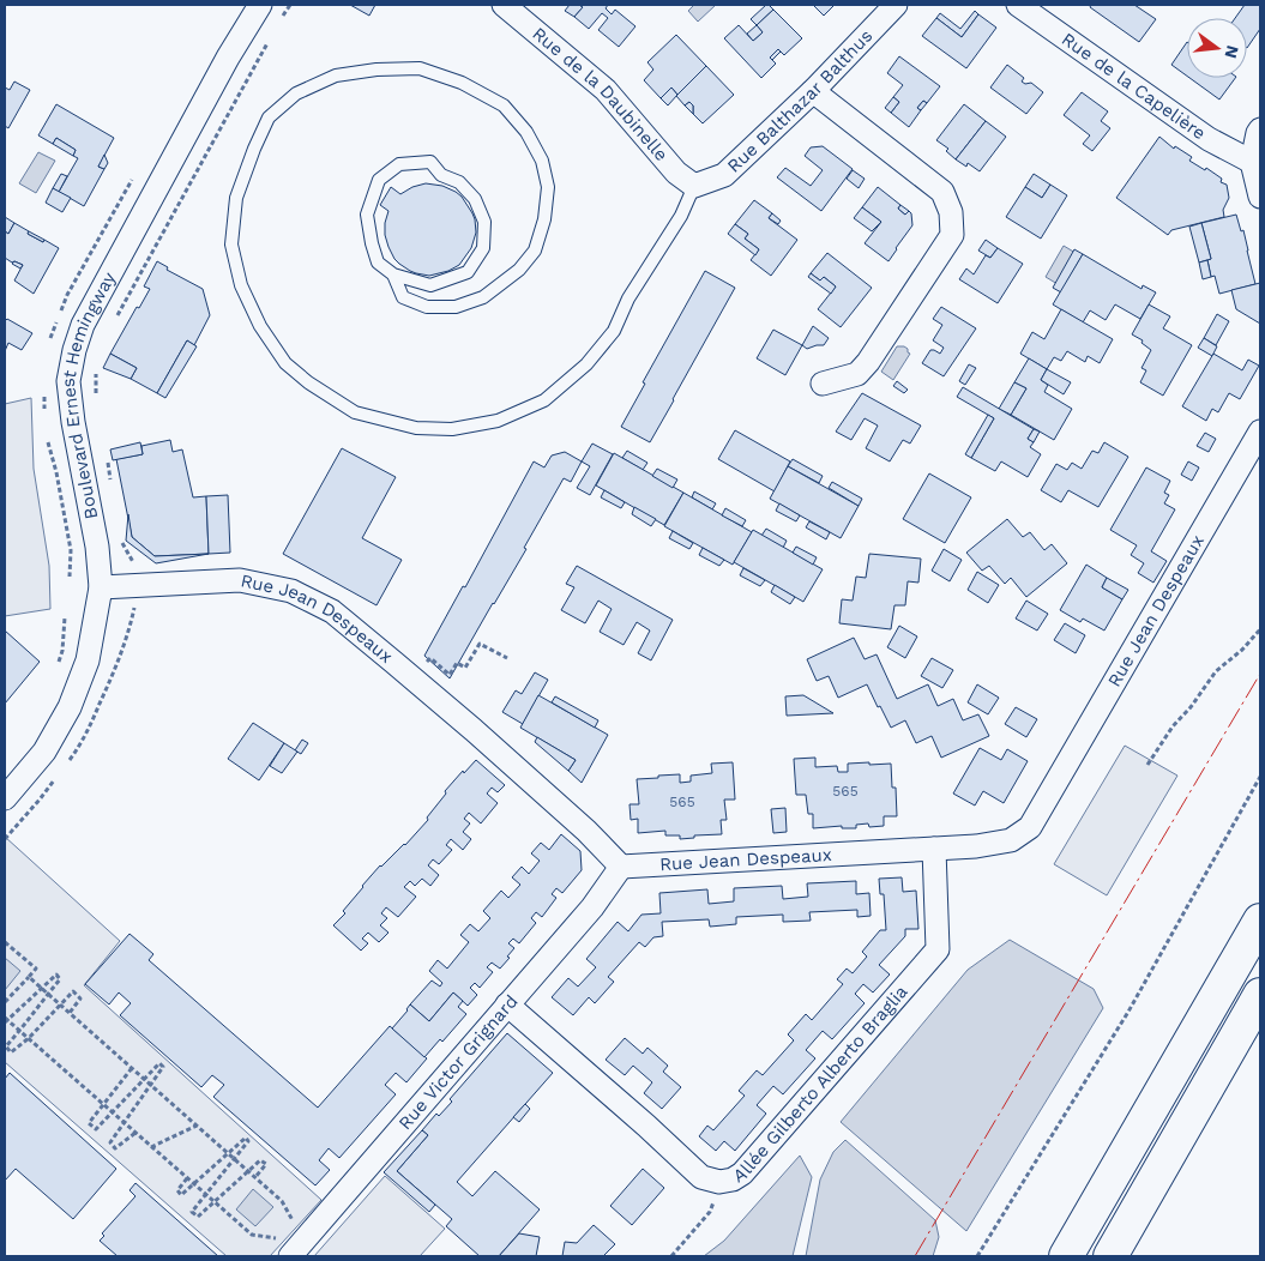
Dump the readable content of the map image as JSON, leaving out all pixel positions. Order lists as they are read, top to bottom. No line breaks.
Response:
{"streets":{"street":["Rue de la Capelière","Rue de la Daubinelle","Rue Balthazar Balthus","Boulevard Ernest Hemingway","Rue Jean Despeaux","Rue Victor Grignard","Allée Gilberto Alberto Braglia"]},"crossings":[["Rue de la Daubinelle","Rue Balthazar Balthus"],["Boulevard Ernest Hemingway","Rue Jean Despeaux"],["Rue Jean Despeaux","Rue Victor Grignard"],["Rue Jean Despeaux","Allée Gilberto Alberto Braglia"],["Rue Victor Grignard","Allée Gilberto Alberto Braglia"]],"house_numbers":["565","565"],"north":"right"}
